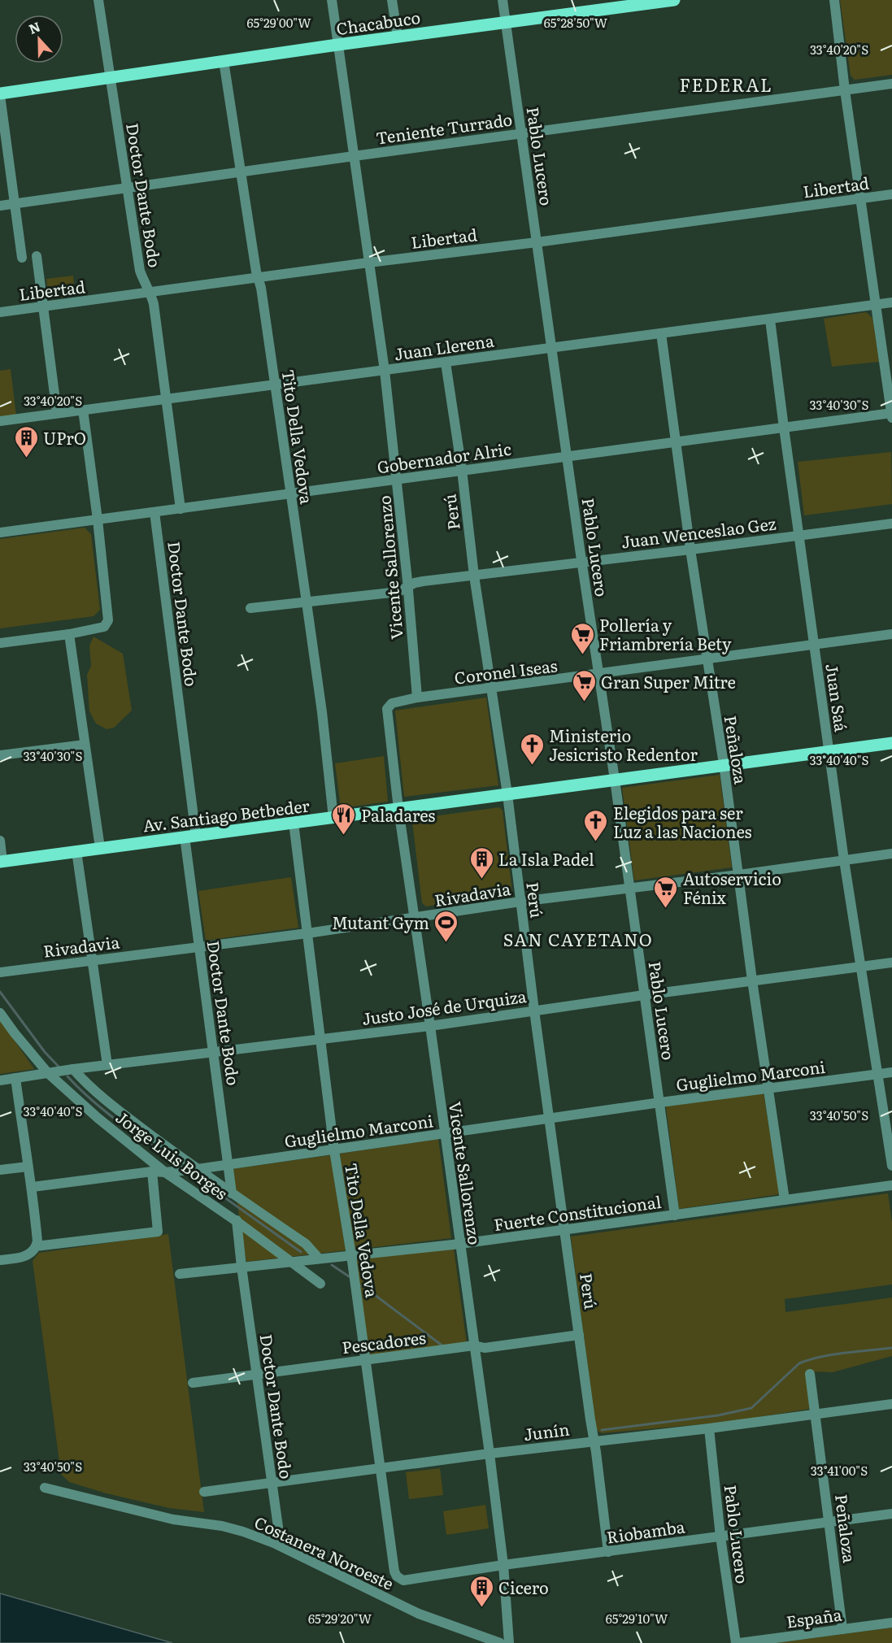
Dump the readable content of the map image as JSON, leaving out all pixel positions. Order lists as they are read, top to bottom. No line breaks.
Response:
{"streets":{"main road":["Chacabuco","Av. Santiago Betbeder"],"street":["Teniente Turrado","Pablo Lucero","Libertad","Doctor Dante Bodo","Juan Llerena","Tito Della Vedova","Gobernador Alric","Perú","Juan Wenceslao Gez","Vicente Sallorenzo","Coronel Iseas","Juan Saá","Peñaloza","Rivadavia","Justo José de Urquiza","Guglielmo Marconi","Jorge Luis Borges","Fuerte Constitucional","Pescadores","Junín","Riobamba","Costanera Noroeste","España"]},"crossings":[["Chacabuco","Pablo Lucero"],["Chacabuco","Doctor Dante Bodo"],["Chacabuco","Tito Della Vedova"],["Chacabuco","Vicente Sallorenzo"],["Teniente Turrado","Pablo Lucero"],["Teniente Turrado","Doctor Dante Bodo"],["Teniente Turrado","Tito Della Vedova"],["Teniente Turrado","Vicente Sallorenzo"],["Pablo Lucero","Libertad"],["Pablo Lucero","Juan Llerena"],["Pablo Lucero","Gobernador Alric"],["Pablo Lucero","Juan Wenceslao Gez"],["Pablo Lucero","Coronel Iseas"],["Pablo Lucero","Av. Santiago Betbeder"],["Pablo Lucero","Rivadavia"],["Pablo Lucero","Justo José de Urquiza"],["Pablo Lucero","Guglielmo Marconi"],["Pablo Lucero","Fuerte Constitucional"],["Pablo Lucero","Junín"],["Pablo Lucero","Riobamba"],["Pablo Lucero","España"],["Libertad","Doctor Dante Bodo"],["Libertad","Tito Della Vedova"],["Libertad","Vicente Sallorenzo"],["Doctor Dante Bodo","Juan Llerena"],["Doctor Dante Bodo","Gobernador Alric"],["Doctor Dante Bodo","Av. Santiago Betbeder"],["Doctor Dante Bodo","Rivadavia"],["Doctor Dante Bodo","Justo José de Urquiza"],["Doctor Dante Bodo","Guglielmo Marconi"],["Doctor Dante Bodo","Jorge Luis Borges"],["Doctor Dante Bodo","Fuerte Constitucional"],["Doctor Dante Bodo","Pescadores"],["Doctor Dante Bodo","Junín"],["Doctor Dante Bodo","Costanera Noroeste"],["Juan Llerena","Tito Della Vedova"],["Juan Llerena","Perú"],["Juan Llerena","Vicente Sallorenzo"],["Juan Llerena","Juan Saá"],["Juan Llerena","Peñaloza"],["Tito Della Vedova","Gobernador Alric"],["Tito Della Vedova","Juan Wenceslao Gez"],["Tito Della Vedova","Av. Santiago Betbeder"],["Tito Della Vedova","Rivadavia"],["Tito Della Vedova","Justo José de Urquiza"],["Tito Della Vedova","Guglielmo Marconi"],["Tito Della Vedova","Fuerte Constitucional"],["Tito Della Vedova","Pescadores"],["Tito Della Vedova","Junín"],["Tito Della Vedova","Riobamba"],["Gobernador Alric","Perú"],["Gobernador Alric","Vicente Sallorenzo"],["Gobernador Alric","Juan Saá"],["Gobernador Alric","Peñaloza"],["Perú","Juan Wenceslao Gez"],["Perú","Coronel Iseas"],["Perú","Av. Santiago Betbeder"],["Perú","Rivadavia"],["Perú","Justo José de Urquiza"],["Perú","Guglielmo Marconi"],["Perú","Fuerte Constitucional"],["Perú","Pescadores"],["Perú","Junín"],["Perú","Riobamba"],["Juan Wenceslao Gez","Vicente Sallorenzo"],["Juan Wenceslao Gez","Juan Saá"],["Juan Wenceslao Gez","Peñaloza"],["Vicente Sallorenzo","Coronel Iseas"],["Vicente Sallorenzo","Av. Santiago Betbeder"],["Vicente Sallorenzo","Rivadavia"],["Vicente Sallorenzo","Justo José de Urquiza"],["Vicente Sallorenzo","Guglielmo Marconi"],["Vicente Sallorenzo","Fuerte Constitucional"],["Vicente Sallorenzo","Pescadores"],["Vicente Sallorenzo","Junín"],["Vicente Sallorenzo","Riobamba"],["Coronel Iseas","Juan Saá"],["Coronel Iseas","Peñaloza"],["Juan Saá","Av. Santiago Betbeder"],["Juan Saá","Rivadavia"],["Juan Saá","Justo José de Urquiza"],["Juan Saá","Guglielmo Marconi"],["Peñaloza","Av. Santiago Betbeder"],["Peñaloza","Rivadavia"],["Peñaloza","Justo José de Urquiza"],["Peñaloza","Guglielmo Marconi"],["Peñaloza","Fuerte Constitucional"],["Peñaloza","Junín"],["Peñaloza","Riobamba"],["Peñaloza","España"],["Justo José de Urquiza","Jorge Luis Borges"],["Guglielmo Marconi","Jorge Luis Borges"],["Jorge Luis Borges","Fuerte Constitucional"]],"districts":["FEDERAL","SAN CAYETANO"],"places":{"building":["UPrO","La Isla Padel","Cicero"],"supermarket":["Pollería y Friambrería Bety","Gran Super Mitre","Autoservicio Fénix"],"church":["Ministerio Jesicristo Redentor","Elegidos para ser Luz a las Naciones"],"restaurant":["Paladares"],"sports":["Mutant Gym"]},"north":"top","coordinates":["65°29'00\"W","65°28'50\"W","33°40'20\"S","33°40'30\"S","33°40'40\"S","33°40'50\"S","33°41'00\"S","65°29'20\"W","65°29'10\"W"]}
